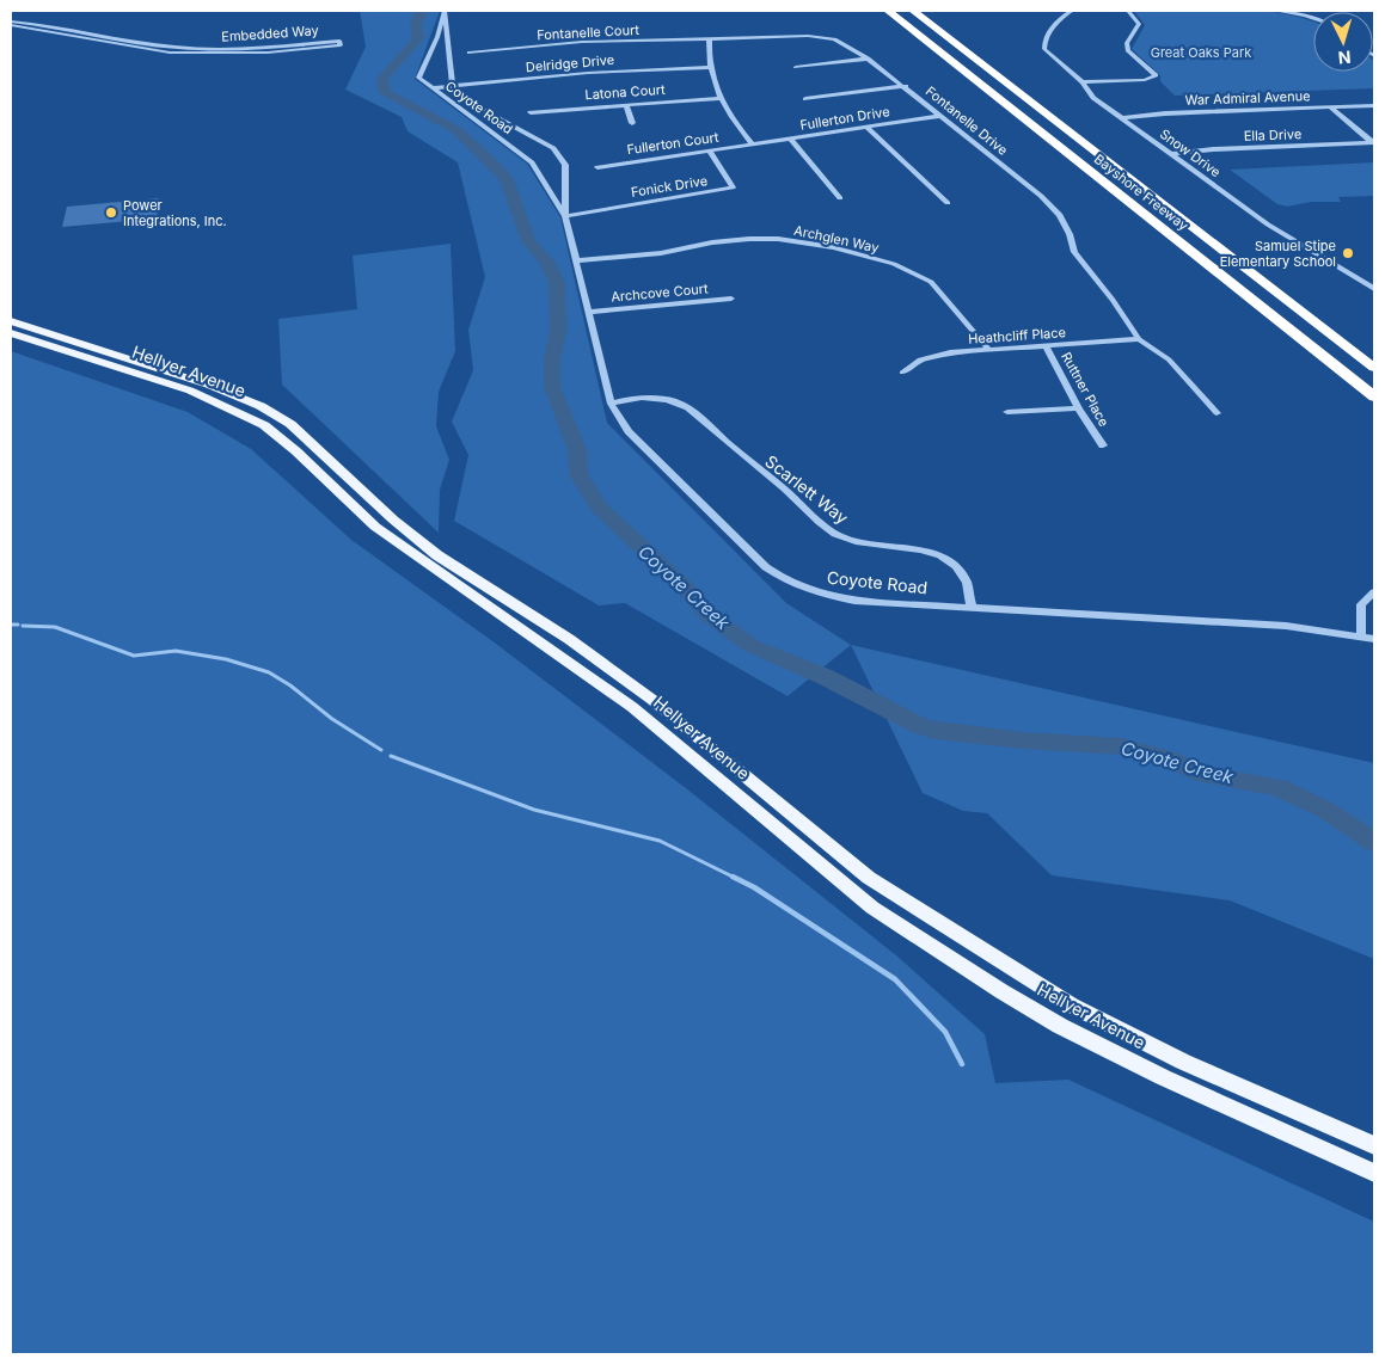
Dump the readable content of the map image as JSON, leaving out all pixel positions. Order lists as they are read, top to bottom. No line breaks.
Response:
{"streets":{"highway":["Bayshore Freeway"],"main road":["Hellyer Avenue"],"street":["Fontanelle Court","Embedded Way","Delridge Drive","Latona Court","War Admiral Avenue","Coyote Road","Fullerton Drive","Fontanelle Drive","Ella Drive","Fullerton Court","Snow Drive","Fonick Drive","Archglen Way","Archcove Court","Heathcliff Place","Ruttner Place","Scarlett Way"]},"crossings":[["Fontanelle Court","Fontanelle Drive"],["Delridge Drive","Coyote Road"],["War Admiral Avenue","Snow Drive"],["Coyote Road","Fonick Drive"],["Coyote Road","Archglen Way"],["Coyote Road","Archcove Court"],["Coyote Road","Scarlett Way"],["Fullerton Drive","Fontanelle Drive"],["Fullerton Drive","Fullerton Court"],["Fontanelle Drive","Heathcliff Place"],["Ella Drive","Snow Drive"],["Fullerton Court","Fonick Drive"],["Archglen Way","Heathcliff Place"],["Heathcliff Place","Ruttner Place"]],"water":["Coyote Creek"],"parks":["Great Oaks Park"],"places":["Power Integrations, Inc.","Samuel Stipe Elementary School"],"north":"bottom"}
